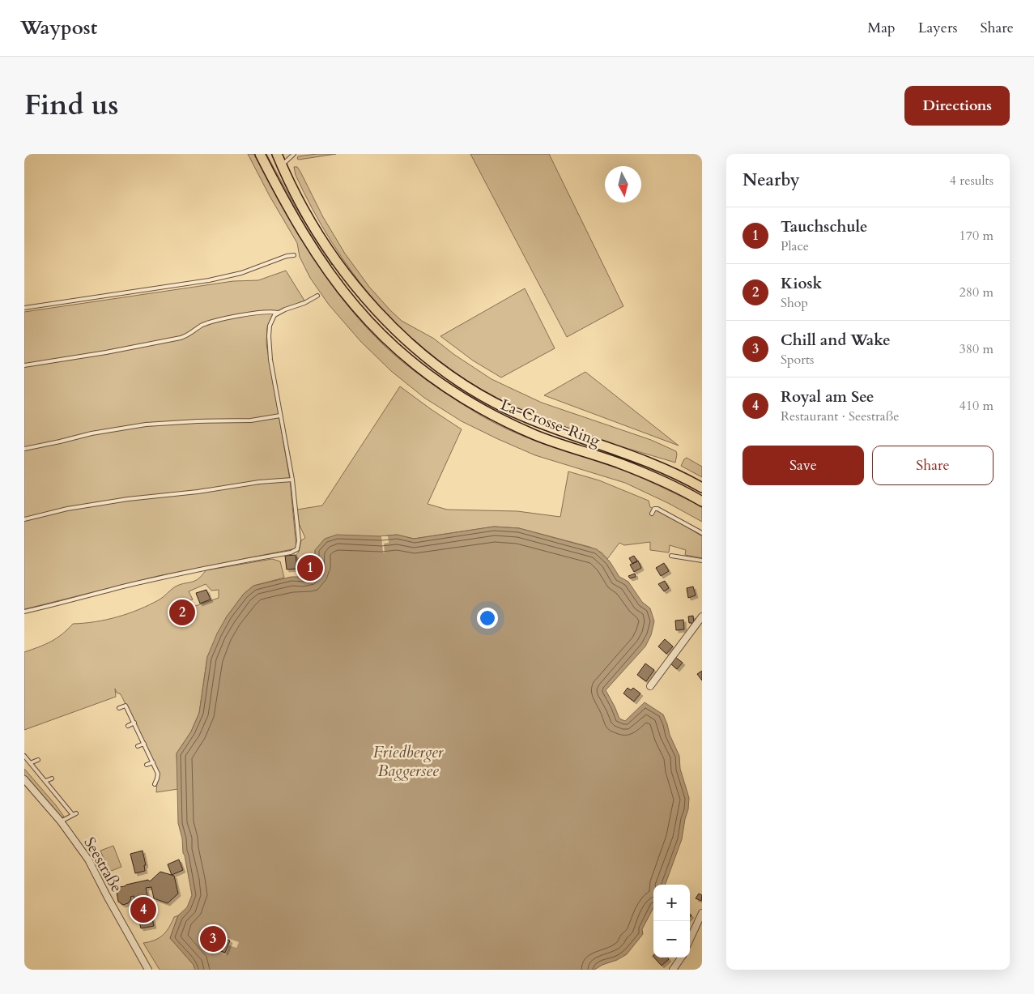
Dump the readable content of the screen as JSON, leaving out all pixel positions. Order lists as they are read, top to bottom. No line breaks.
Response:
{"streets":{"main road":["La-Crosse-Ring"],"street":["Seestraße"]},"water":["Friedberger Baggersee"],"north":"bottom","page":{"header":"Waypost","nav":["Map","Layers","Share"],"title":"Find us","buttons":["Directions",["Save","Share"]],"heading":["Nearby","4 results"],"list":[{"mark":"1","name":"Tauchschule","note":"Place","value":"170 m"},{"mark":"2","name":"Kiosk","note":"Shop","value":"280 m"},{"mark":"3","name":"Chill and Wake","note":"Sports","value":"380 m"},{"mark":"4","name":"Royal am See","note":"Restaurant · Seestraße","value":"410 m"}],"pins":["1","2","4","3"],"map_buttons":["+","−"]}}
